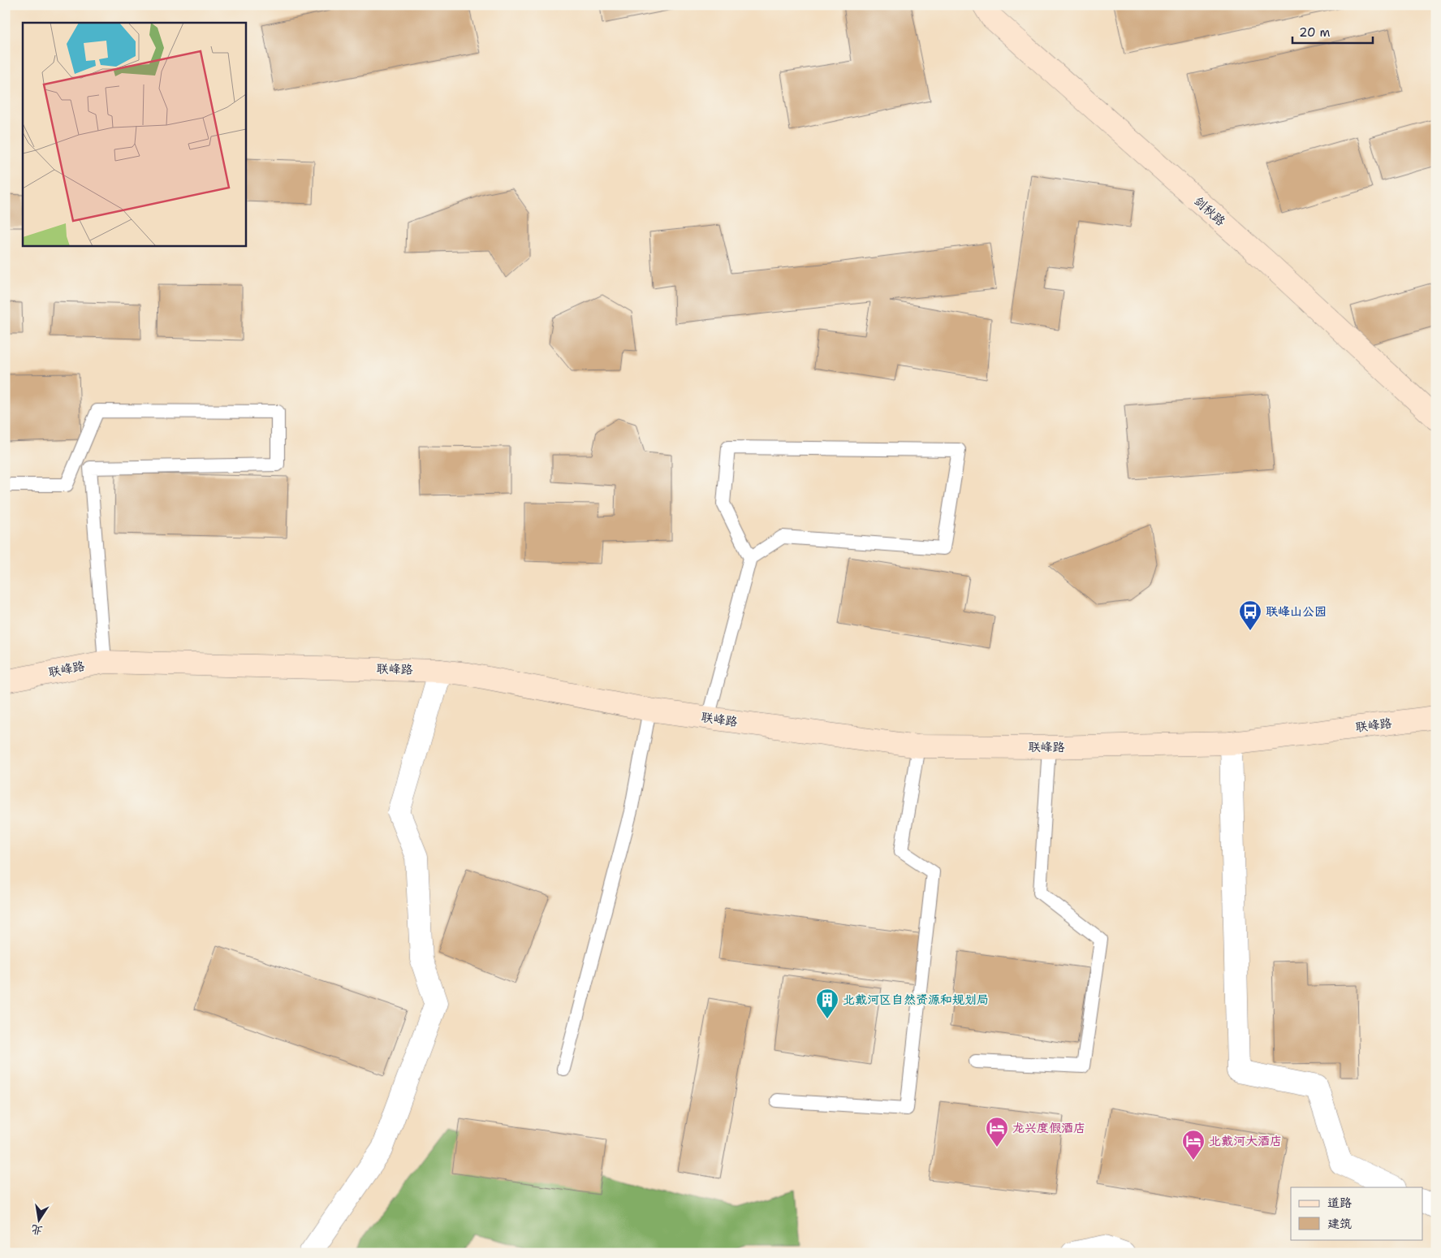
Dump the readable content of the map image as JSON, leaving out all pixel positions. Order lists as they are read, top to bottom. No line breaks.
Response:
{"streets":{"main road":["剑秋路","联峰路"]},"places":{"bus stop":["联峰山公园"],"building":["北戴河区自然资源和规划局"],"hotel":["龙兴度假酒店","北戴河大酒店"]},"legend":["道路","建筑"],"scale_bar":"20 m","north":"bottom"}
